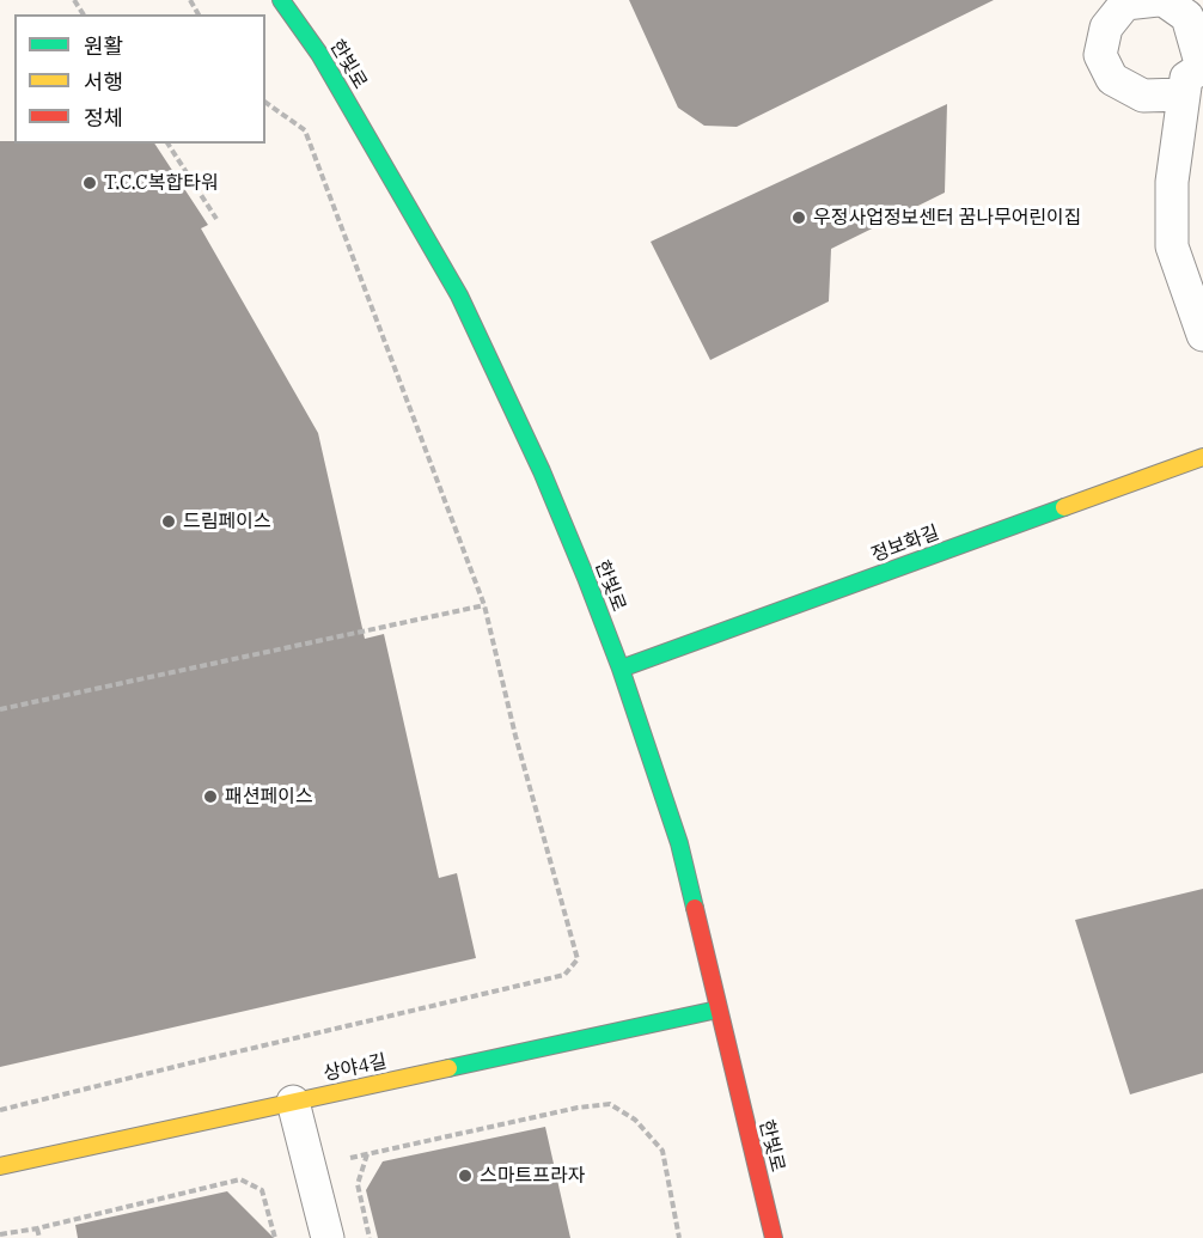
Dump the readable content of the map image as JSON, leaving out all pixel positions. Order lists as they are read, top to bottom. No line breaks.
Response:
{"streets":{"street":["한빛로","정보화길","상야4길"]},"crossings":[["한빛로","정보화길"],["한빛로","상야4길"]],"places":["T.C.C복합타워","우정사업정보센터 꿈나무어린이집","드림페이스","패션페이스","스마트프라자"],"legend":["원활","서행","정체"]}
